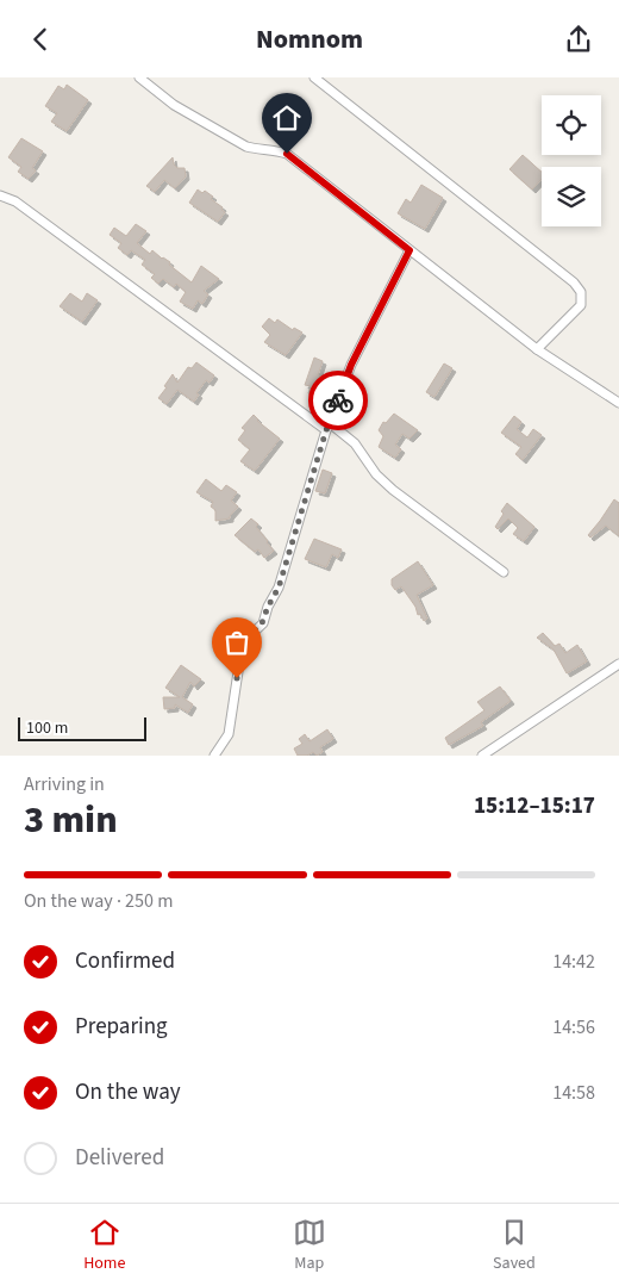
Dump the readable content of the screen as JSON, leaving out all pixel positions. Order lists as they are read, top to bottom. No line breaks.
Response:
{"scale_bar":"100 m","page":{"header":"Nomnom","scale":"100 m","heading":["3 min","Arriving in","15:12–15:17"],"bar":"On the way · 250 m","list":[["Confirmed","14:42"],["Preparing","14:56"],["On the way","14:58"],"Delivered"],"tabs":["Home","Map","Saved"]}}
